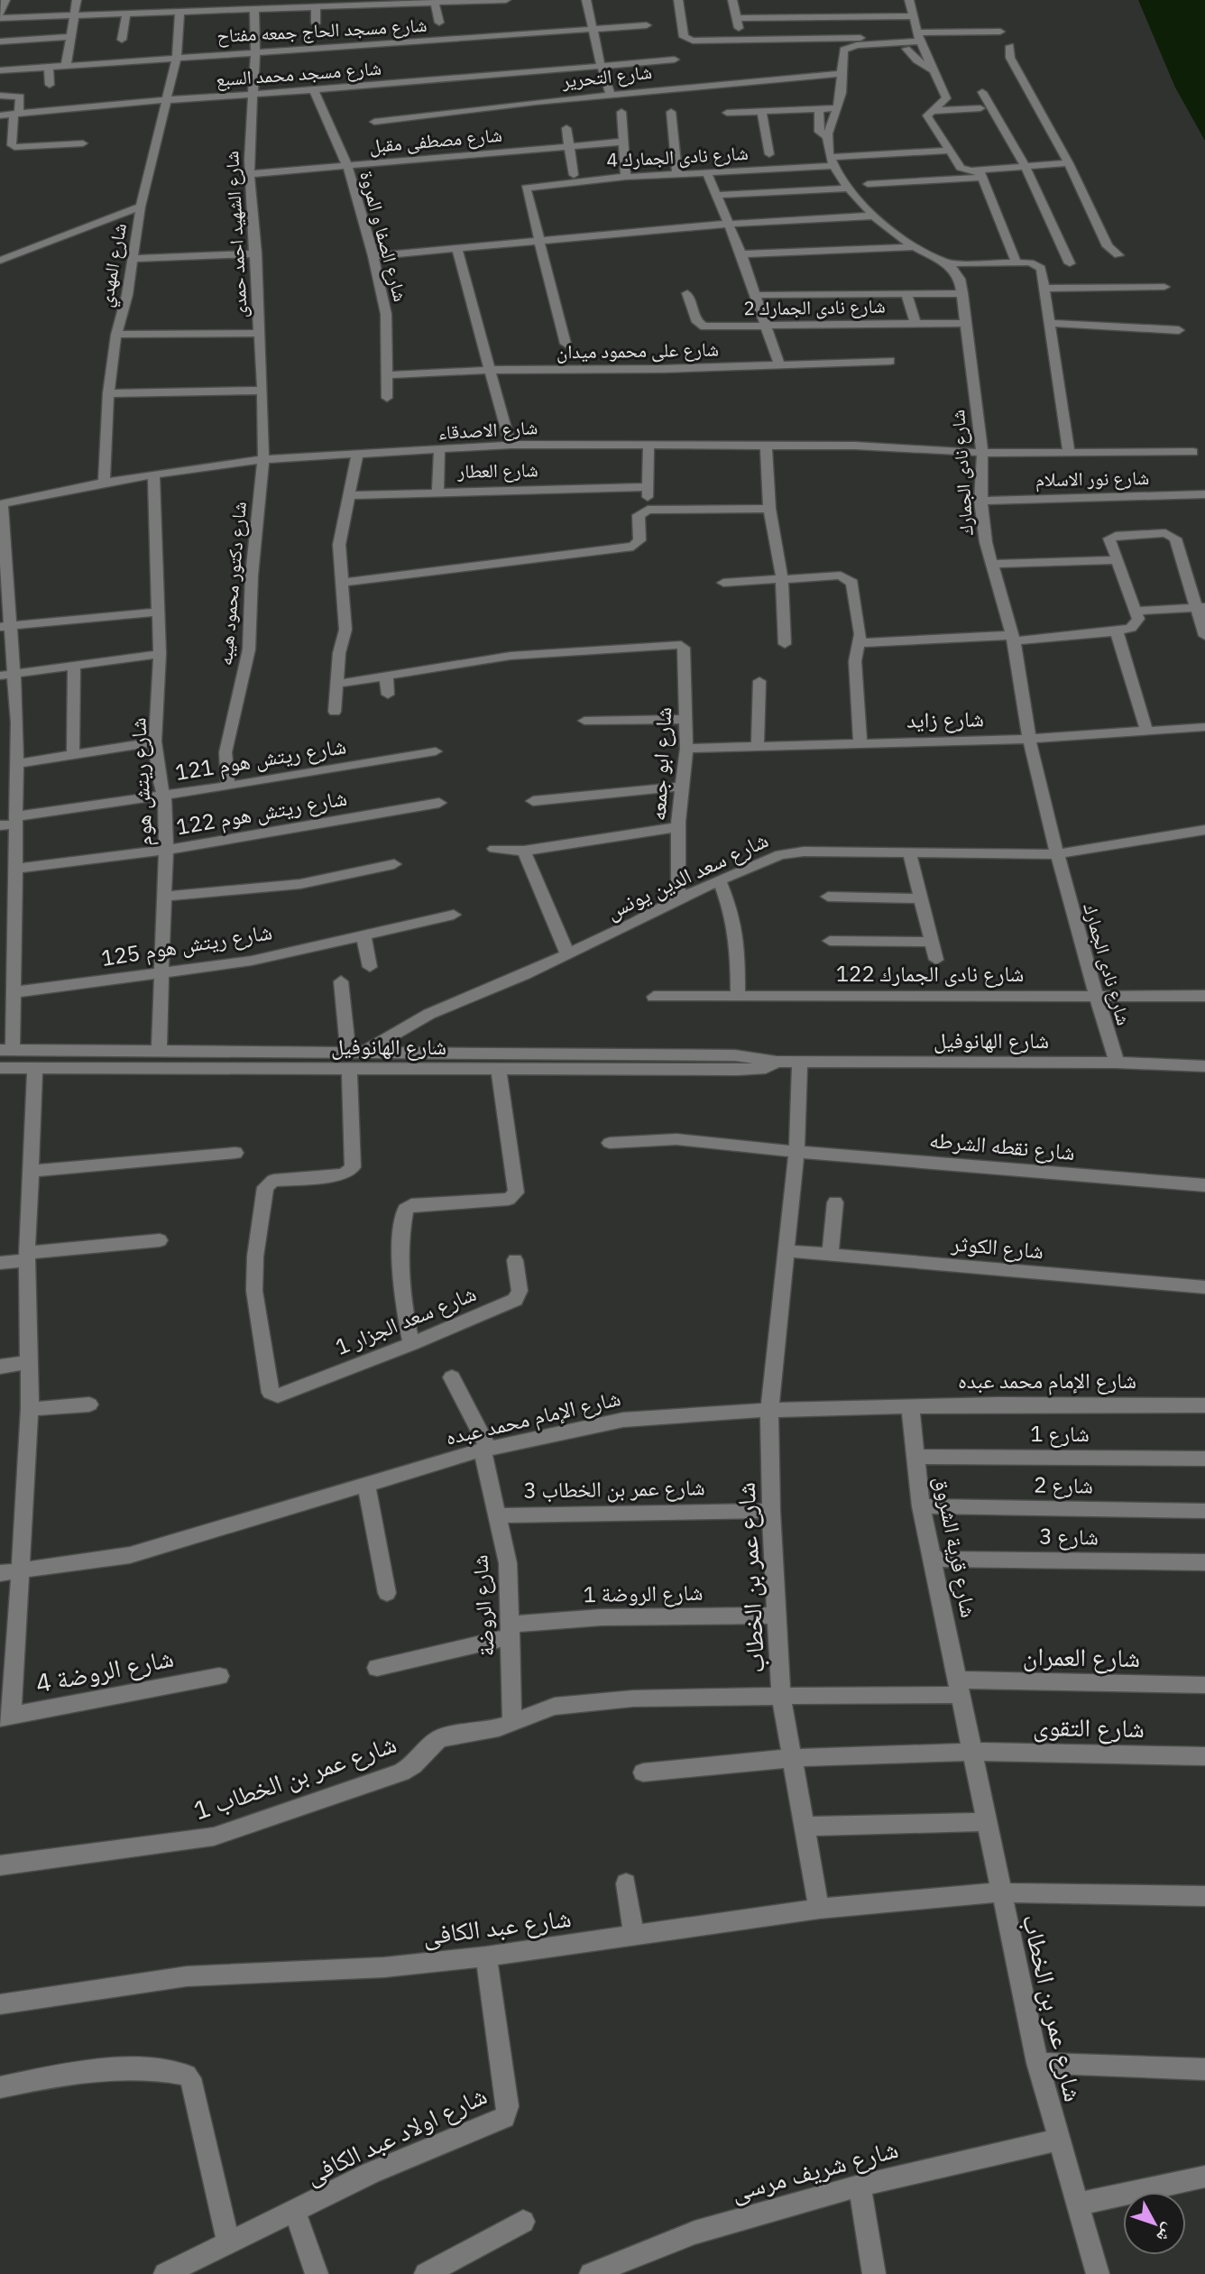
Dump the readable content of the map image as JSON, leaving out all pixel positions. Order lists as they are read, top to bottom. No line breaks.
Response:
{"streets":{"street":["شارع مسجد الحاج جمعه مفتاح","شارع مسجد محمد السبع","شارع التحرير","شارع مصطفى مقبل","شارع نادى الجمارك 4","شارع الشهيد احمد حمدى","شارع الصفا و المروة","شارع المهدي","شارع نادى الجمارك 2","شارع على محمود ميدان","شارع الاصدقاء","شارع العطار","شارع نادى الجمارك","شارع نور الاسلام","شارع دكتور محمود هيبه","شارع زايد","شارع ريتش هوم 121","شارع ابو جمعه","شارع ريتش هوم","شارع ريتش هوم 122","شارع سعد الدين يونس","شارع ريتش هوم 125","شارع نادى الجمارك 122","شارع الهانوفيل","شارع نقطه الشرطه","شارع الكوثر","شارع سعد الجزار 1","شارع الإمام محمد عبده","شارع 1","شارع 2","شارع عمر بن الخطاب 3","شارع 3","شارع قرية الشروق","شارع عمر بن الخطاب","شارع الروضة 1","شارع الروضة","شارع العمران","شارع الروضة 4","شارع التقوى","شارع عمر بن الخطاب 1","شارع عبد الكافى","شارع اولاد عبد الكافى","شارع شريف مرسى"]},"crossings":[["شارع مسجد الحاج جمعه مفتاح","شارع الشهيد احمد حمدى"],["شارع مسجد الحاج جمعه مفتاح","شارع المهدي"],["شارع مسجد محمد السبع","شارع الشهيد احمد حمدى"],["شارع مسجد محمد السبع","شارع الصفا و المروة"],["شارع مسجد محمد السبع","شارع المهدي"],["شارع مصطفى مقبل","شارع الشهيد احمد حمدى"],["شارع مصطفى مقبل","شارع الصفا و المروة"],["شارع الشهيد احمد حمدى","شارع الاصدقاء"],["شارع الشهيد احمد حمدى","شارع دكتور محمود هيبه"],["شارع الصفا و المروة","شارع على محمود ميدان"],["شارع المهدي","شارع الاصدقاء"],["شارع نادى الجمارك 2","شارع نادى الجمارك"],["شارع الاصدقاء","شارع نادى الجمارك"],["شارع الاصدقاء","شارع دكتور محمود هيبه"],["شارع الاصدقاء","شارع ريتش هوم"],["شارع نادى الجمارك","شارع نور الاسلام"],["شارع نادى الجمارك","شارع زايد"],["شارع نادى الجمارك","شارع سعد الدين يونس"],["شارع نادى الجمارك","شارع نادى الجمارك 122"],["شارع نادى الجمارك","شارع الهانوفيل"],["شارع دكتور محمود هيبه","شارع ريتش هوم 121"],["شارع زايد","شارع ابو جمعه"],["شارع ريتش هوم 121","شارع ريتش هوم"],["شارع ابو جمعه","شارع سعد الدين يونس"],["شارع ريتش هوم","شارع ريتش هوم 122"],["شارع ريتش هوم","شارع ريتش هوم 125"],["شارع ريتش هوم","شارع الهانوفيل"],["شارع سعد الدين يونس","شارع الهانوفيل"],["شارع الهانوفيل","شارع سعد الجزار 1"],["شارع الهانوفيل","شارع عمر بن الخطاب"],["شارع نقطه الشرطه","شارع عمر بن الخطاب"],["شارع الكوثر","شارع عمر بن الخطاب"],["شارع الإمام محمد عبده","شارع قرية الشروق"],["شارع الإمام محمد عبده","شارع عمر بن الخطاب"],["شارع الإمام محمد عبده","شارع الروضة"],["شارع 1","شارع قرية الشروق"],["شارع 2","شارع قرية الشروق"],["شارع عمر بن الخطاب 3","شارع عمر بن الخطاب"],["شارع عمر بن الخطاب 3","شارع الروضة"],["شارع 3","شارع قرية الشروق"],["شارع قرية الشروق","شارع عمر بن الخطاب"],["شارع قرية الشروق","شارع العمران"],["شارع عمر بن الخطاب","شارع الروضة 1"],["شارع عمر بن الخطاب","شارع العمران"],["شارع عمر بن الخطاب","شارع التقوى"],["شارع عمر بن الخطاب","شارع عمر بن الخطاب 1"],["شارع عمر بن الخطاب","شارع عبد الكافى"],["شارع عمر بن الخطاب","شارع شريف مرسى"],["شارع الروضة 1","شارع الروضة"],["شارع الروضة","شارع عمر بن الخطاب 1"],["شارع عبد الكافى","شارع اولاد عبد الكافى"]],"north":"bottom right"}
